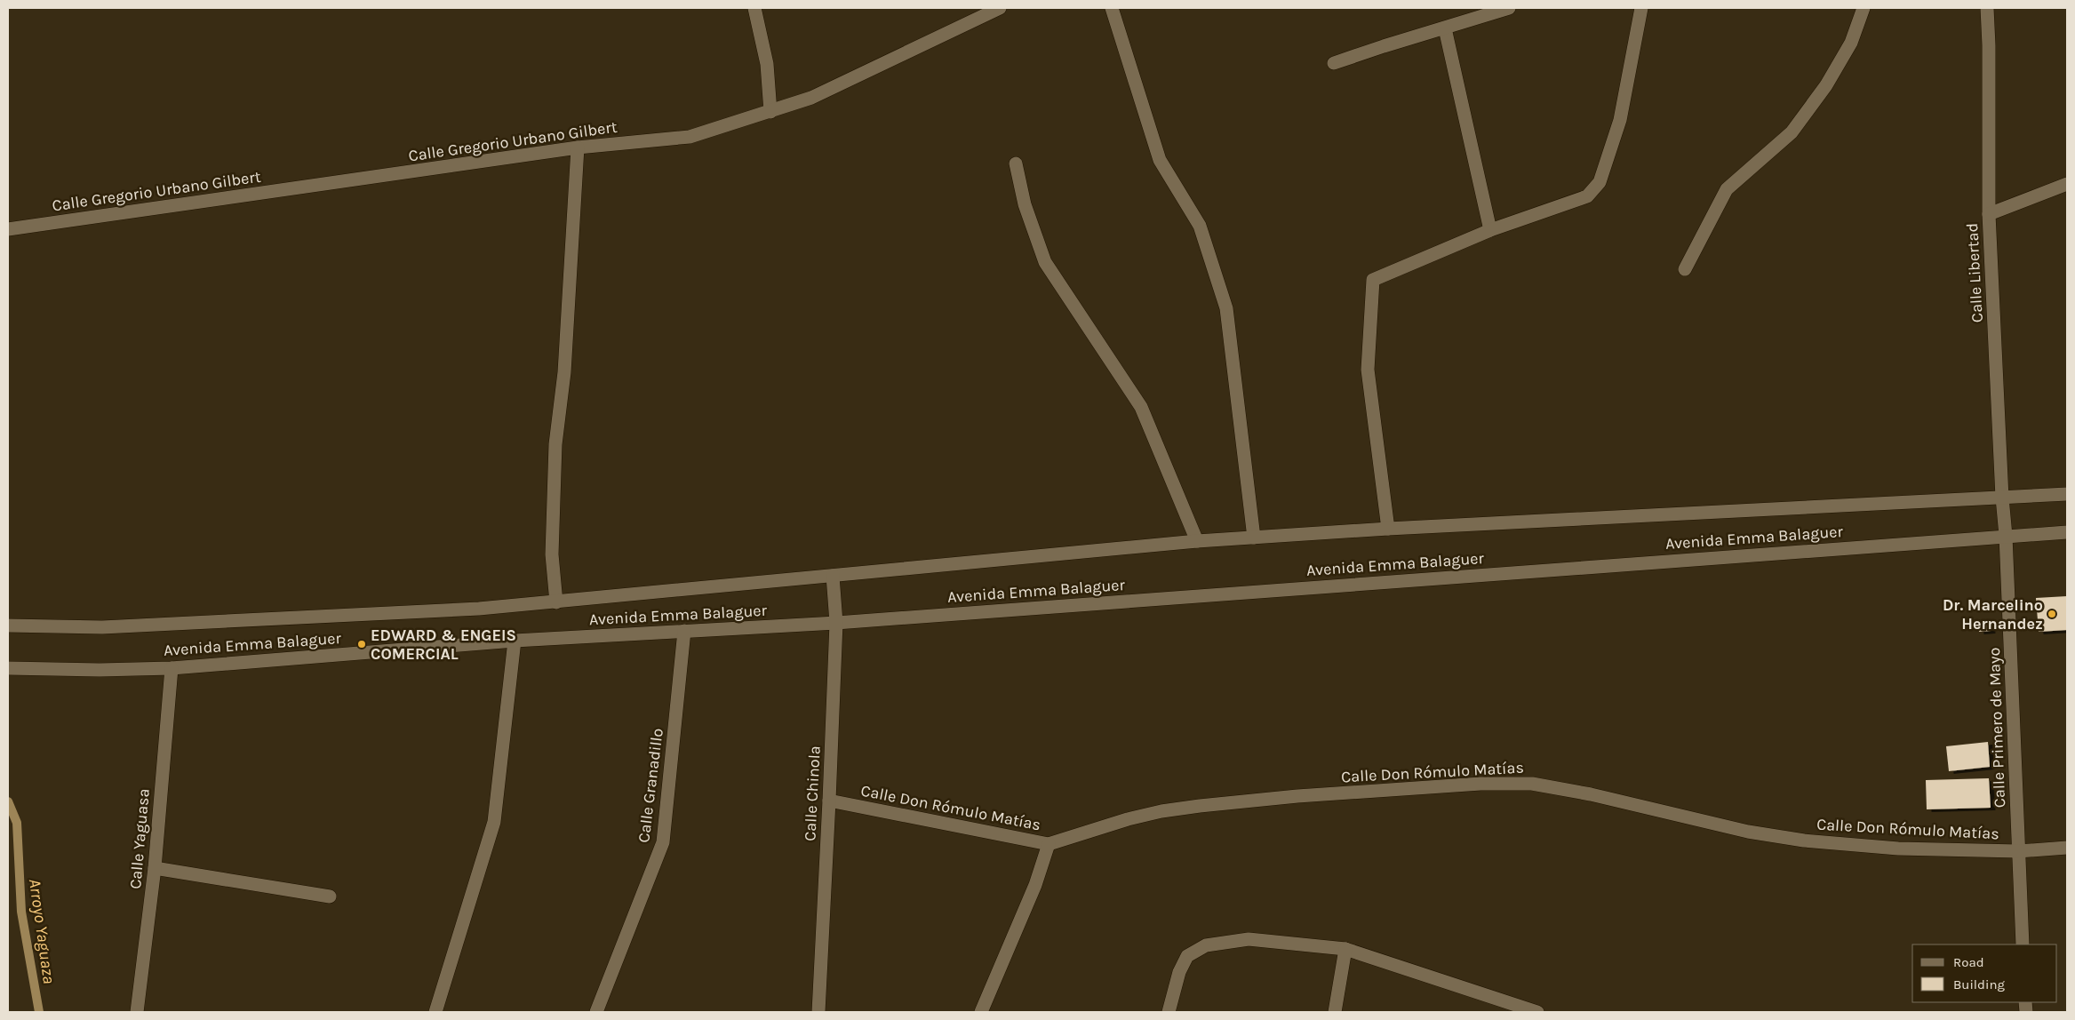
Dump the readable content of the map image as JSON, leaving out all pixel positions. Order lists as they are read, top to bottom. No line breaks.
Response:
{"streets":{"street":["Calle Gregorio Urbano Gilbert","Calle Libertad","Avenida Emma Balaguer","Calle Primero de Mayo","Calle Don Rómulo Matías","Calle Granadillo","Calle Chinola","Calle Yaguasa"]},"crossings":[["Calle Libertad","Avenida Emma Balaguer"],["Calle Libertad","Calle Primero de Mayo"],["Avenida Emma Balaguer","Calle Primero de Mayo"],["Avenida Emma Balaguer","Calle Granadillo"],["Avenida Emma Balaguer","Calle Chinola"],["Avenida Emma Balaguer","Calle Yaguasa"],["Calle Primero de Mayo","Calle Don Rómulo Matías"],["Calle Don Rómulo Matías","Calle Chinola"]],"water":["Arroyo Yaguaza"],"places":["Dr. Marcelino Hernandez","EDWARD & ENGElS COMERCIAL"],"legend":["Road","Building"]}
